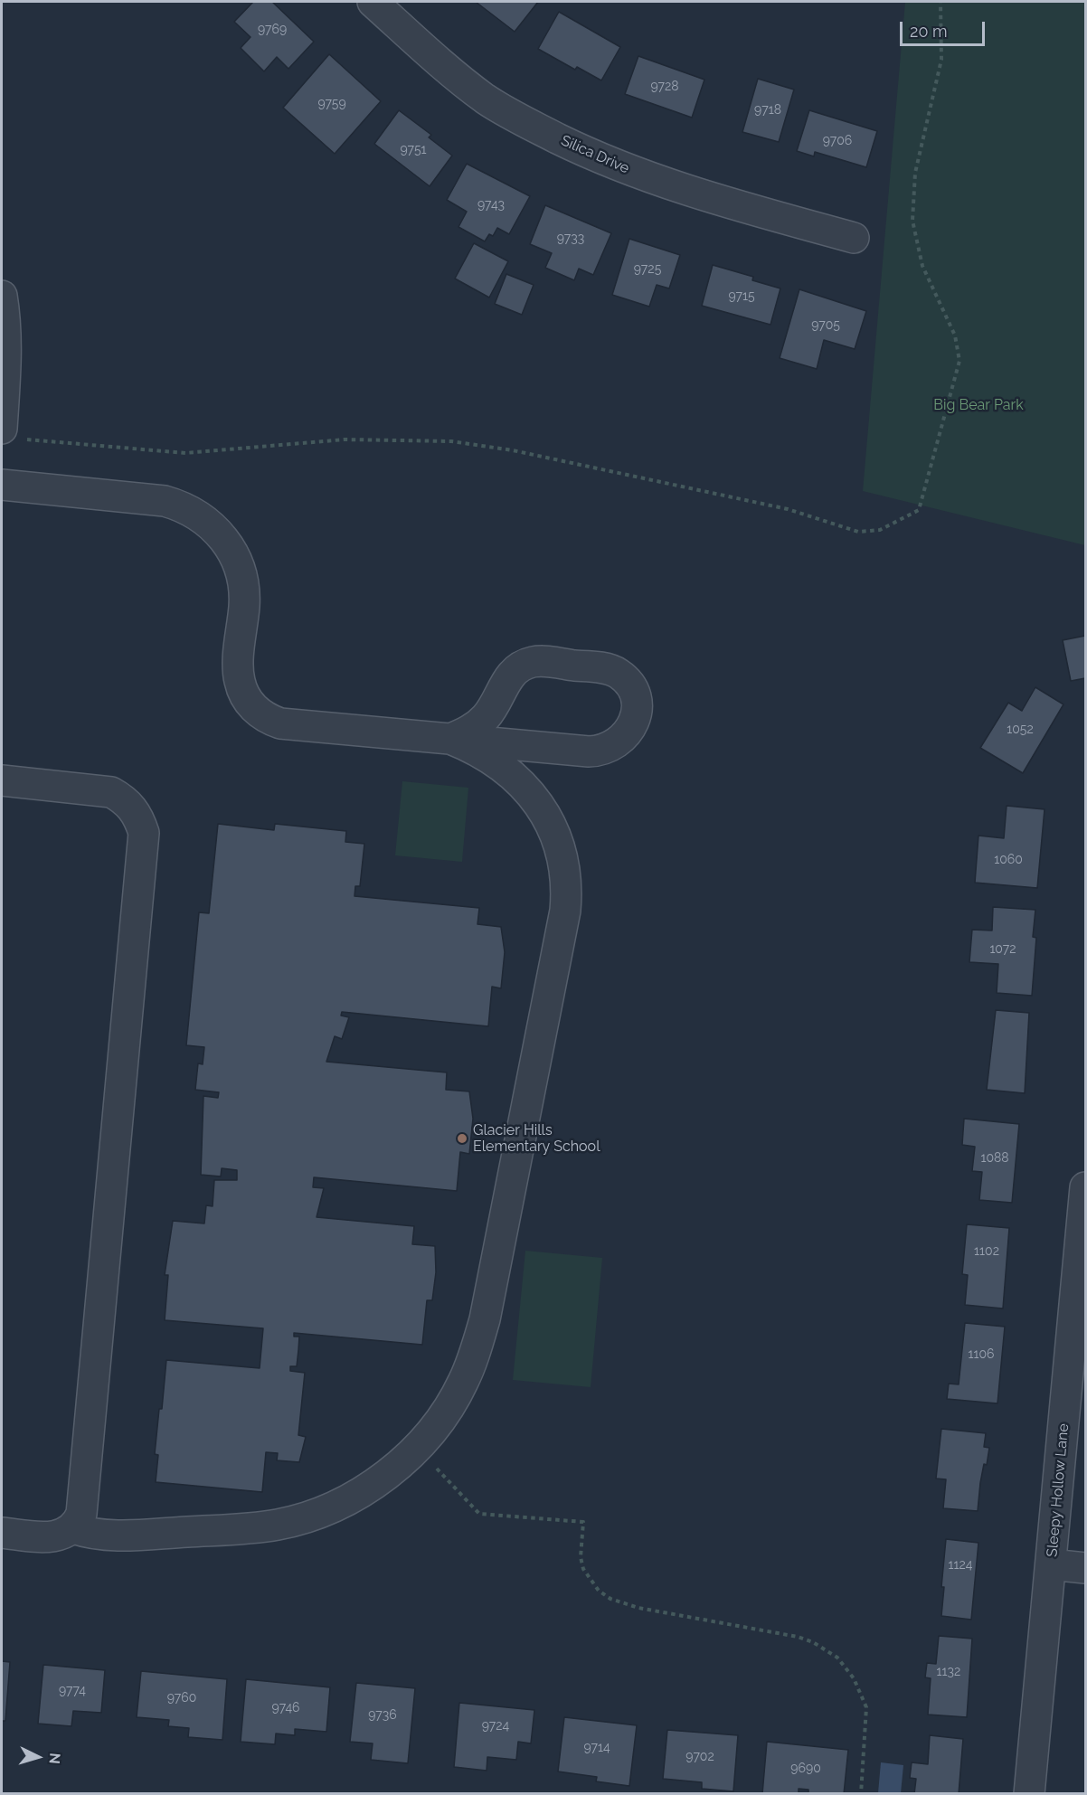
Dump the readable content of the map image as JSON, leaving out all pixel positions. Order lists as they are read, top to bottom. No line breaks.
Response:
{"streets":{"street":["Silica Drive","Sleepy Hollow Lane"]},"parks":["Big Bear Park"],"places":["Glacier Hills Elementary School"],"house_numbers":["9769","9728","9759","9718","9706","9751","9743","9733","9725","9715","9705","1052","1060","1072","1088","1102","1106","1124","1132","9774","9760","9746","9736","9724","9714","9702","9690"],"scale_bar":"20 m","north":"right"}
